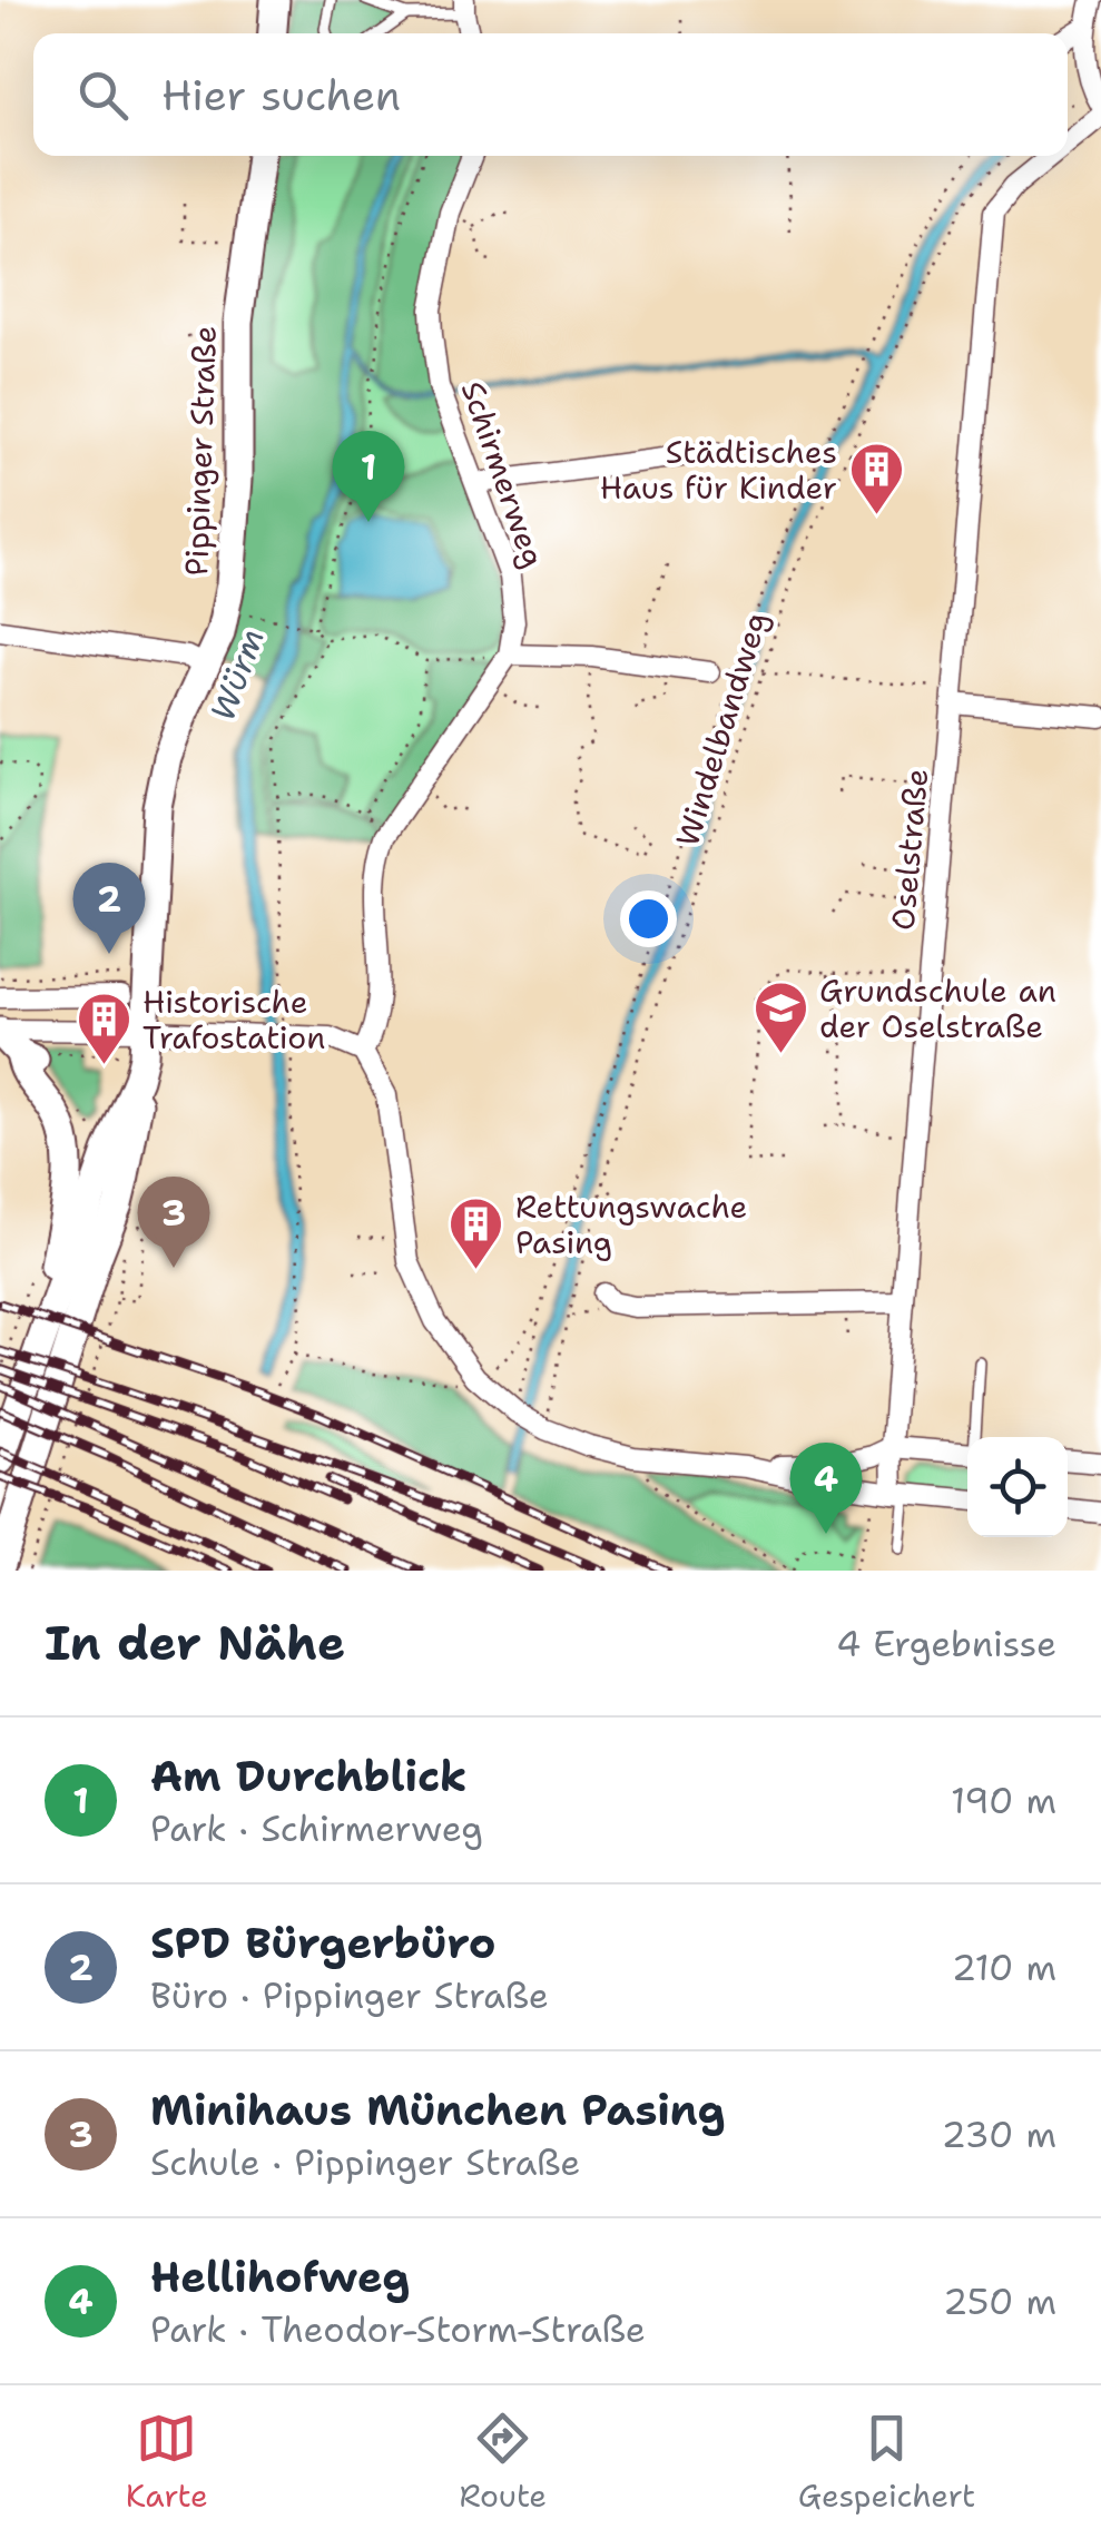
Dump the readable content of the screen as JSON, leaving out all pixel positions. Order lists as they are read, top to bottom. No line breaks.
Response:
{"streets":{"main road":["Pippinger Straße"],"street":["Schirmerweg","Oselstraße"],"path":["Windelbandweg"]},"water":["Würm"],"places":{"building":["Städtisches Haus für Kinder","Historische Trafostation","Rettungswache Pasing"],"school or university":["Grundschule an der Oselstraße"]},"page":{"search":"Hier suchen","pins":["1","2","3","4"],"heading":["In der Nähe","4 Ergebnisse"],"list":[{"mark":"1","name":"Am Durchblick","note":"Park · Schirmerweg","value":"190 m"},{"mark":"2","name":"SPD Bürgerbüro","note":"Büro · Pippinger Straße","value":"210 m"},{"mark":"3","name":"Minihaus München Pasing","note":"Schule · Pippinger Straße","value":"230 m"},{"mark":"4","name":"Hellihofweg","note":"Park · Theodor-Storm-Straße","value":"250 m"}],"nav":["Karte","Route","Gespeichert"]}}
